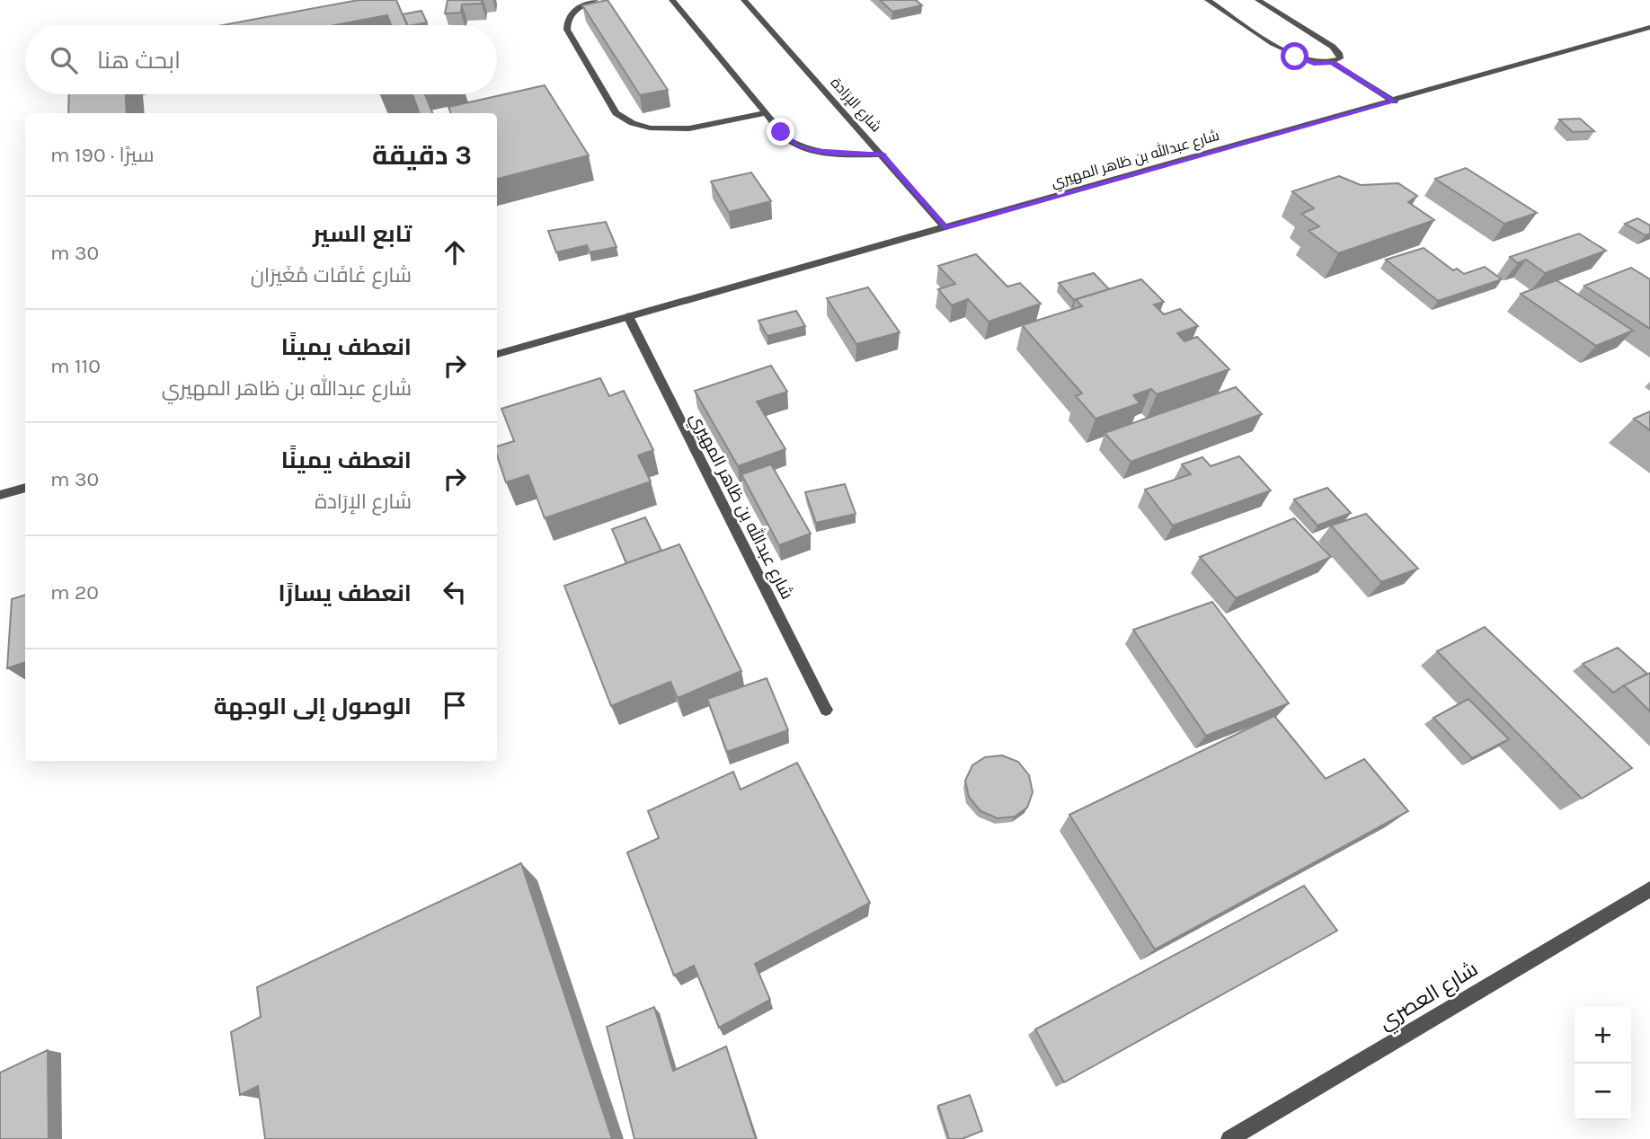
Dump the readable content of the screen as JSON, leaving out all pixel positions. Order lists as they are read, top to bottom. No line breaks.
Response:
{"streets":{"street":["شارع الإرَادة","شارع عبدالله بن ظاهر المهيري","شارع العصري"]},"crossings":[["شارع الإرَادة","شارع عبدالله بن ظاهر المهيري"]],"page":{"search":"ابحث هنا","heading":["3 دقيقة","سيرًا · 190 m"],"list":[["تابع السير","شارع غَافَات مْغَيرَان","30 m"],["انعطف يمينًا","شارع عبدالله بن ظاهر المهيري","110 m"],["انعطف يمينًا","شارع الإرَادة","30 m"],["انعطف يسارًا","20 m"],"الوصول إلى الوجهة"],"map_buttons":["+","−"]}}
